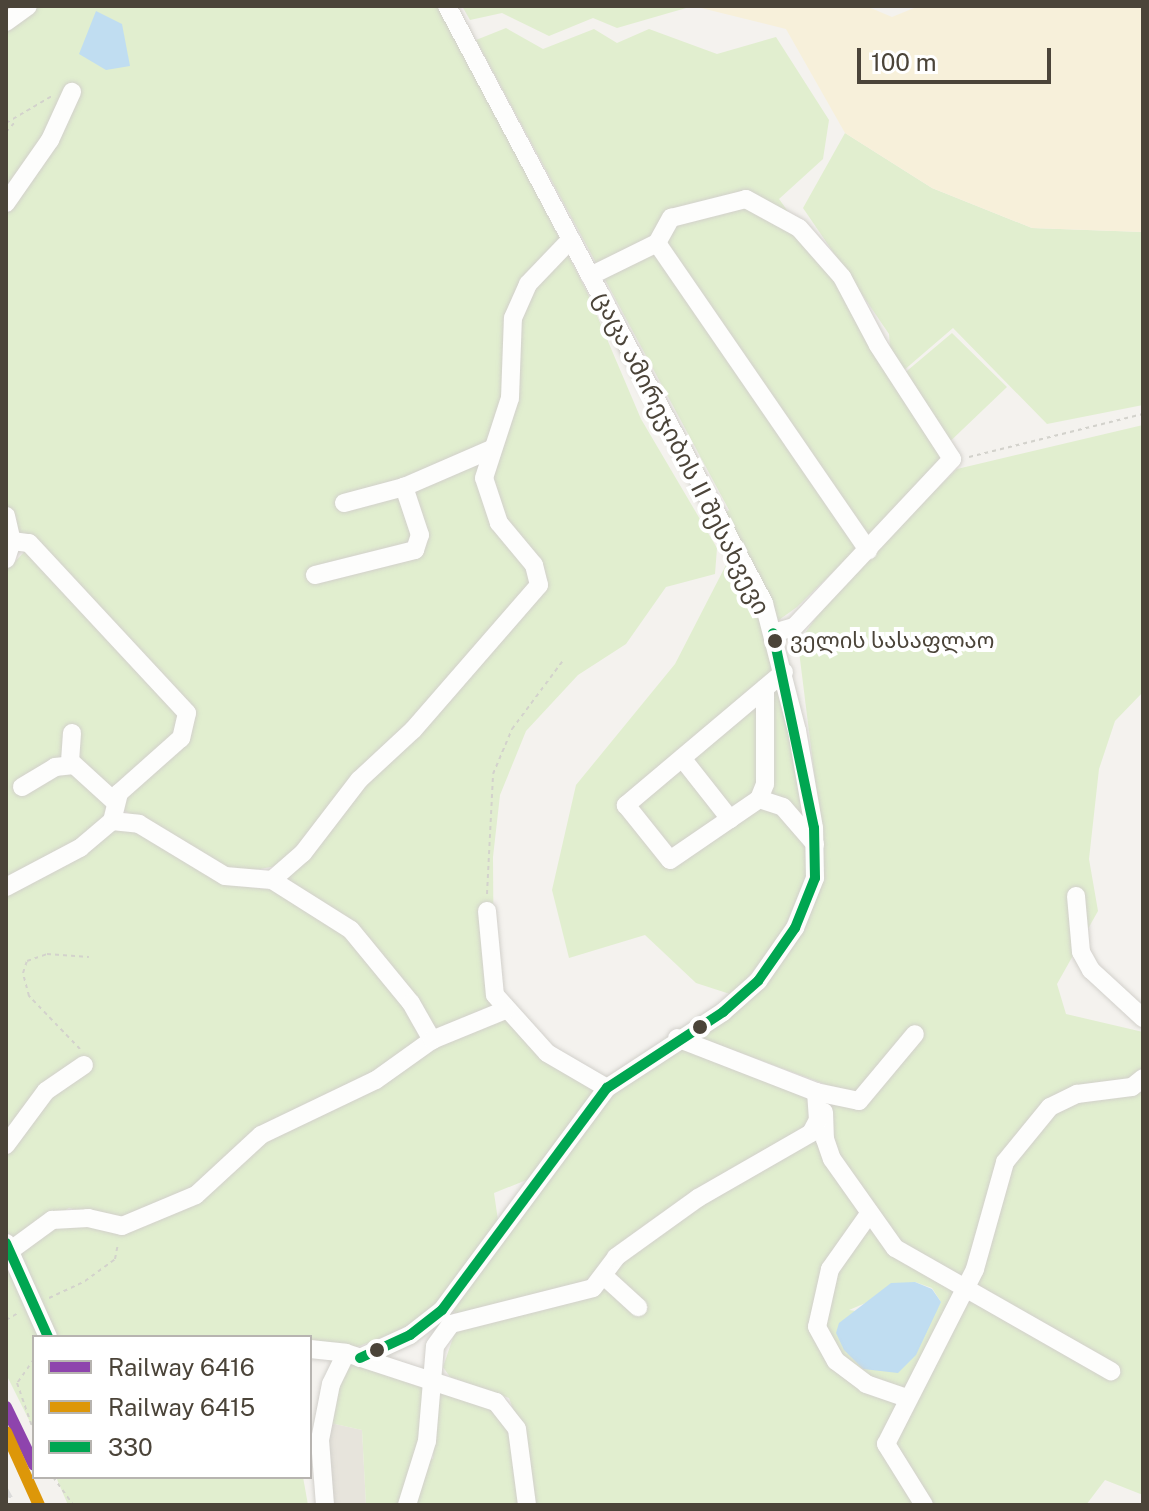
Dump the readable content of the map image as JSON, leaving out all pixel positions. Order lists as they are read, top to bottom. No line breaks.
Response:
{"streets":{"street":["ცაცა ამირეჯიბის II შესახვევი"]},"places":["ველის სასაფლაო"],"lines":["transit line 330","rail line 6416","rail line 6415"],"legend":["Railway 6416","Railway 6415","330"],"scale_bar":"100 m"}
